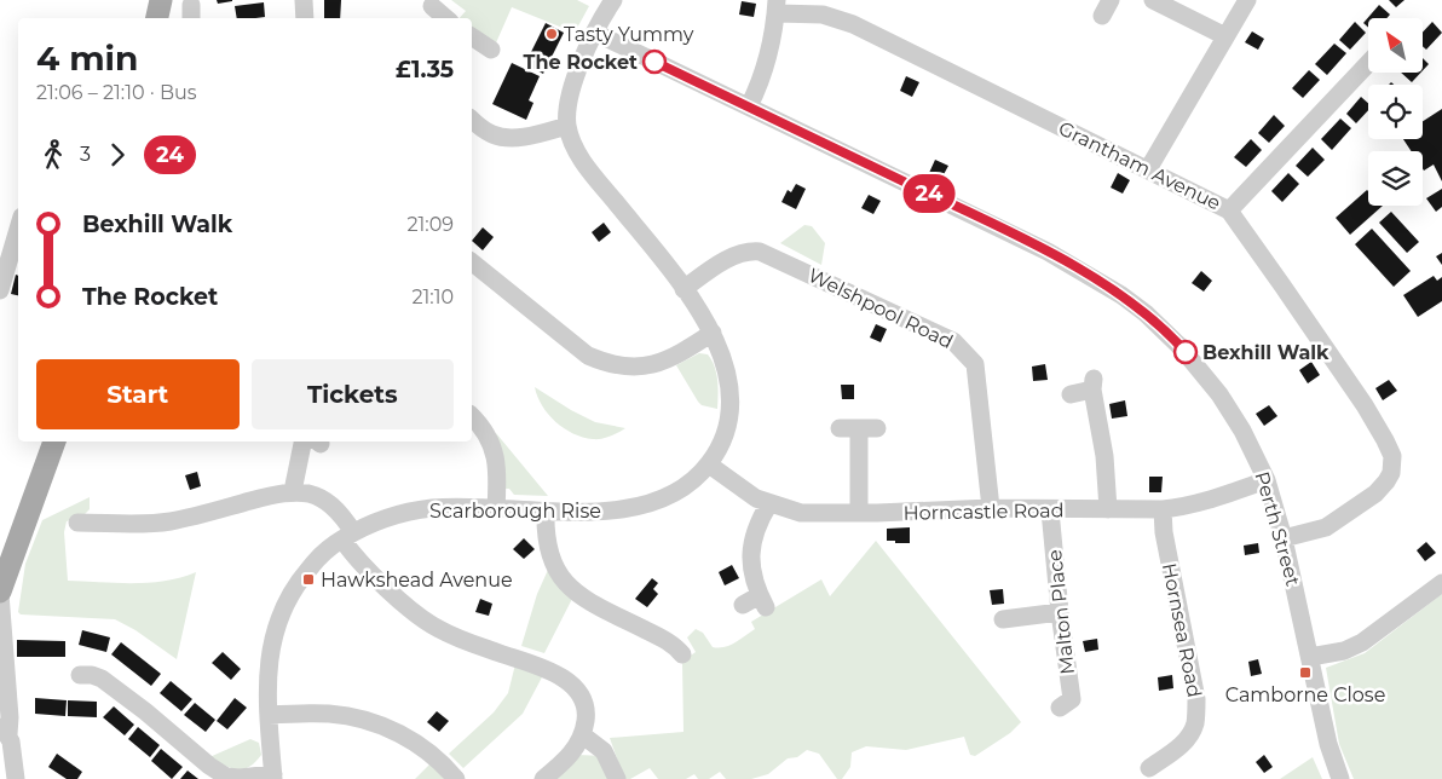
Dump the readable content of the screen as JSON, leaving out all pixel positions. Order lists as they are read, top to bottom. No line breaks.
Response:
{"streets":{"street":["Grantham Avenue","Welshpool Road","Scarborough Rise","Horncastle Road","Perth Street","Malton Place","Hornsea Road"]},"crossings":[["Grantham Avenue","Perth Street"],["Welshpool Road","Scarborough Rise"],["Welshpool Road","Horncastle Road"],["Scarborough Rise","Horncastle Road"],["Scarborough Rise","Perth Street"],["Horncastle Road","Perth Street"],["Horncastle Road","Malton Place"],["Horncastle Road","Hornsea Road"]],"places":{"other":["Tasty Yummy","The Rocket","Bexhill Walk"],"transit":["Hawkshead Avenue","Camborne Close"]},"lines":["bus line 24"],"north":"top left","page":{"on_map":"24","heading":["4 min","21:06 – 21:10 · Bus","£1.35"],"legs":["3","24"],"list":[{"name":"Bexhill Walk","value":"21:09"},{"name":"The Rocket","value":"21:10"}],"buttons":["Start","Tickets"]}}
